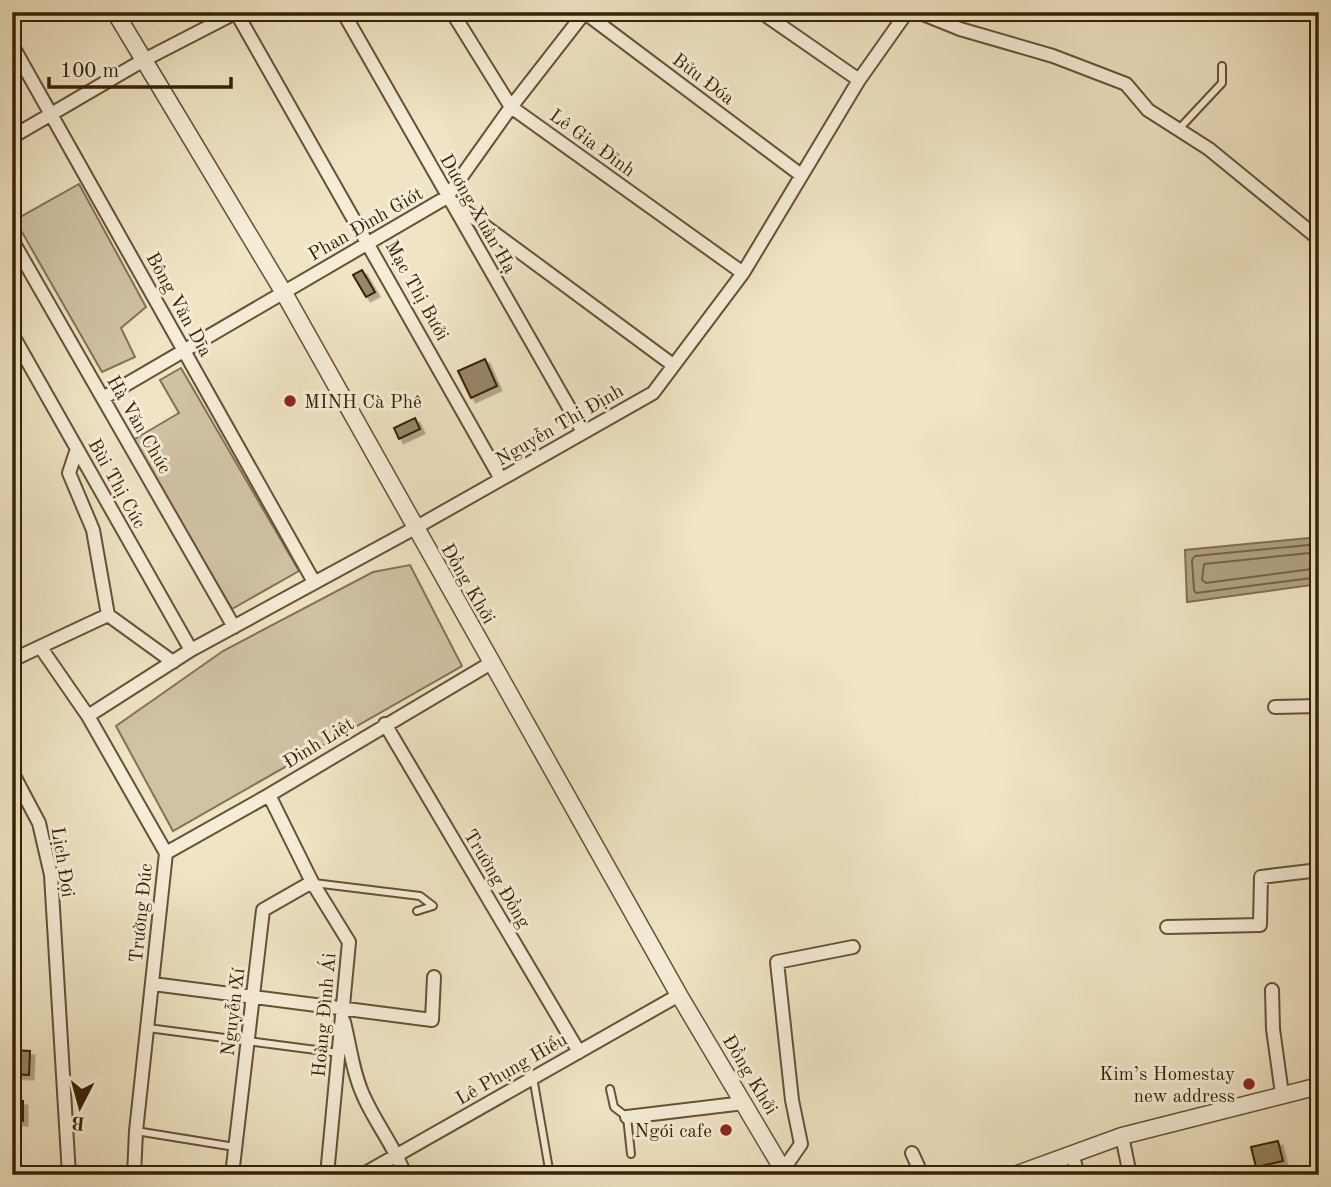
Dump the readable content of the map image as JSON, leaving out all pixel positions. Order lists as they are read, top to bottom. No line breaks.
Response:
{"streets":{"street":["Bửu Đóa","Lê Gia Đỉnh","Dương Xuân Hạ","Phan Đình Giót","Mạc Thị Bưởi","Bông Văn Dĩa","Hà Văn Chúc","Nguyễn Thị Định","Bùi Thị Cúc","Đồng Khởi","Đinh Liệt","Lịch Đợi","Trường Đồng","Trường Đúc","Nguyễn Xí","Hoàng Đình Ái","Lê Phụng Hiểu"]},"crossings":[["Bửu Đóa","Phan Đình Giót"],["Bửu Đóa","Nguyễn Thị Định"],["Lê Gia Đỉnh","Phan Đình Giót"],["Lê Gia Đỉnh","Nguyễn Thị Định"],["Dương Xuân Hạ","Phan Đình Giót"],["Dương Xuân Hạ","Nguyễn Thị Định"],["Phan Đình Giót","Mạc Thị Bưởi"],["Phan Đình Giót","Bông Văn Dĩa"],["Phan Đình Giót","Hà Văn Chúc"],["Phan Đình Giót","Đồng Khởi"],["Mạc Thị Bưởi","Nguyễn Thị Định"],["Bông Văn Dĩa","Nguyễn Thị Định"],["Hà Văn Chúc","Nguyễn Thị Định"],["Nguyễn Thị Định","Bùi Thị Cúc"],["Nguyễn Thị Định","Đồng Khởi"],["Nguyễn Thị Định","Trường Đúc"],["Đồng Khởi","Đinh Liệt"],["Đồng Khởi","Lê Phụng Hiểu"],["Đinh Liệt","Trường Đồng"],["Đinh Liệt","Trường Đúc"],["Đinh Liệt","Hoàng Đình Ái"],["Trường Đồng","Lê Phụng Hiểu"],["Nguyễn Xí","Hoàng Đình Ái"]],"places":["MINH Cà Phê","Kim’s Homestay new address","Ngói cafe"],"scale_bar":"100 m","north":"bottom"}
